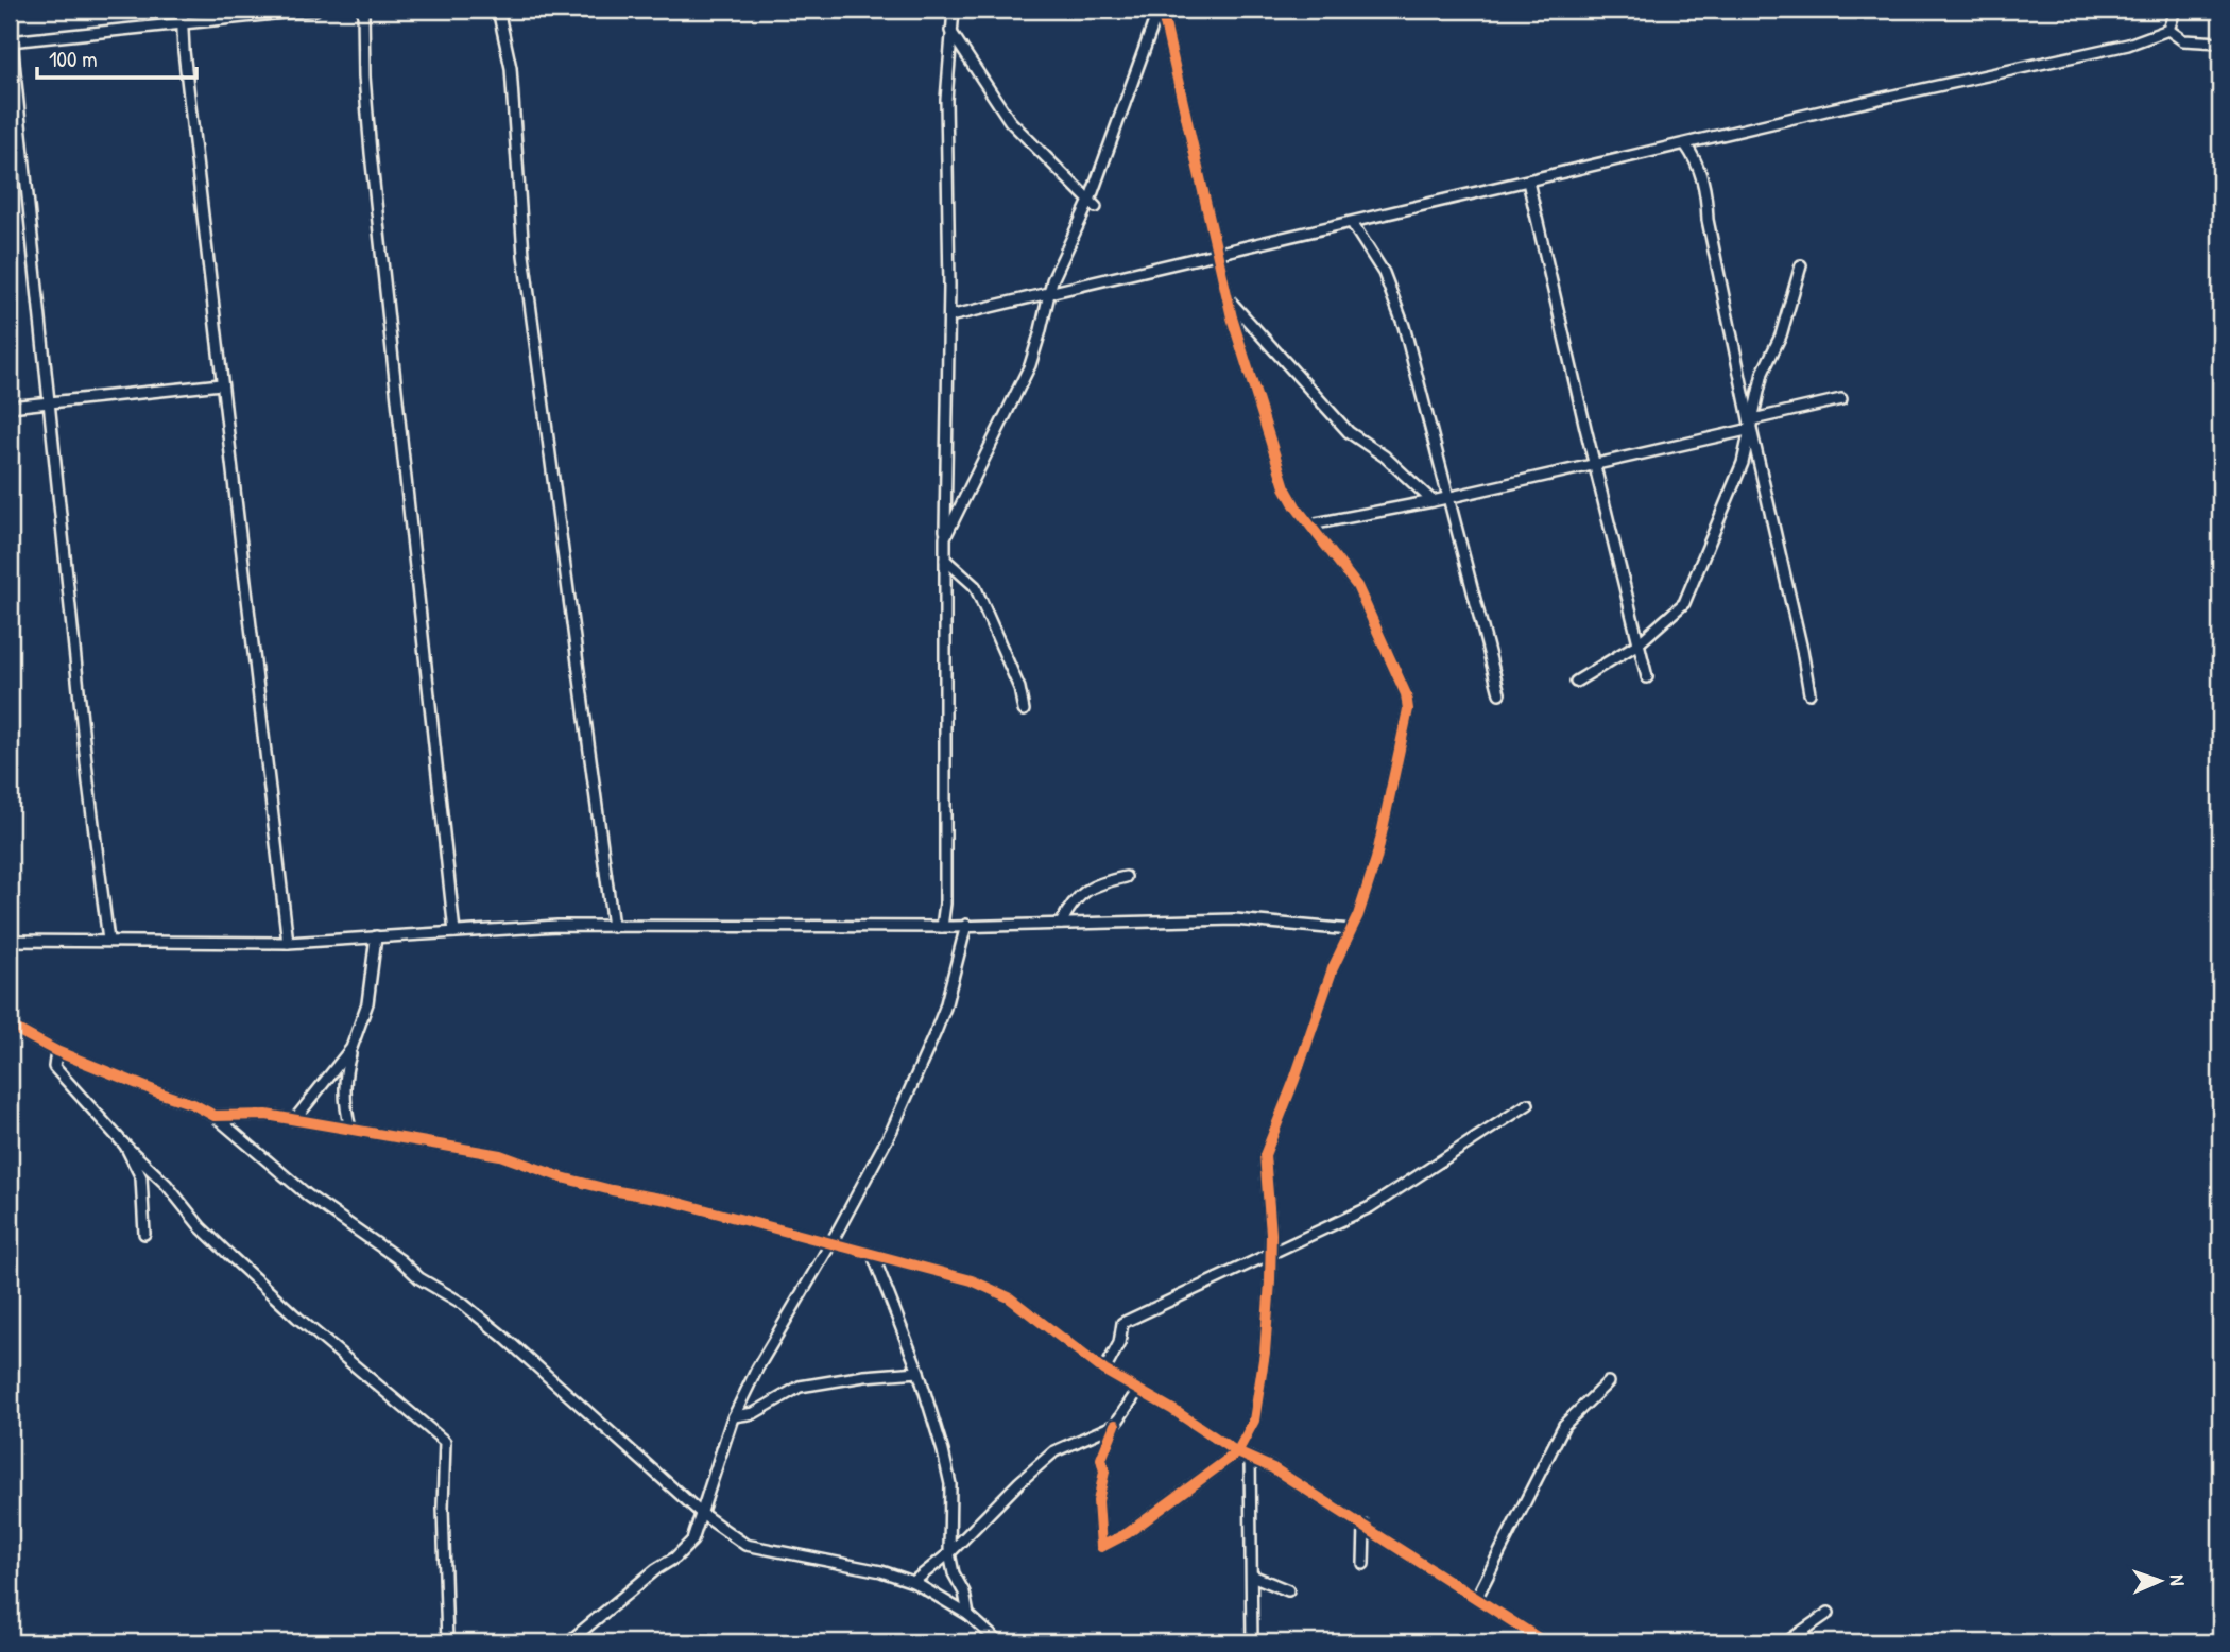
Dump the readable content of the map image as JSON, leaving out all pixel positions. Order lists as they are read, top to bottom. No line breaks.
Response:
{"scale_bar":"100 m","north":"right"}
